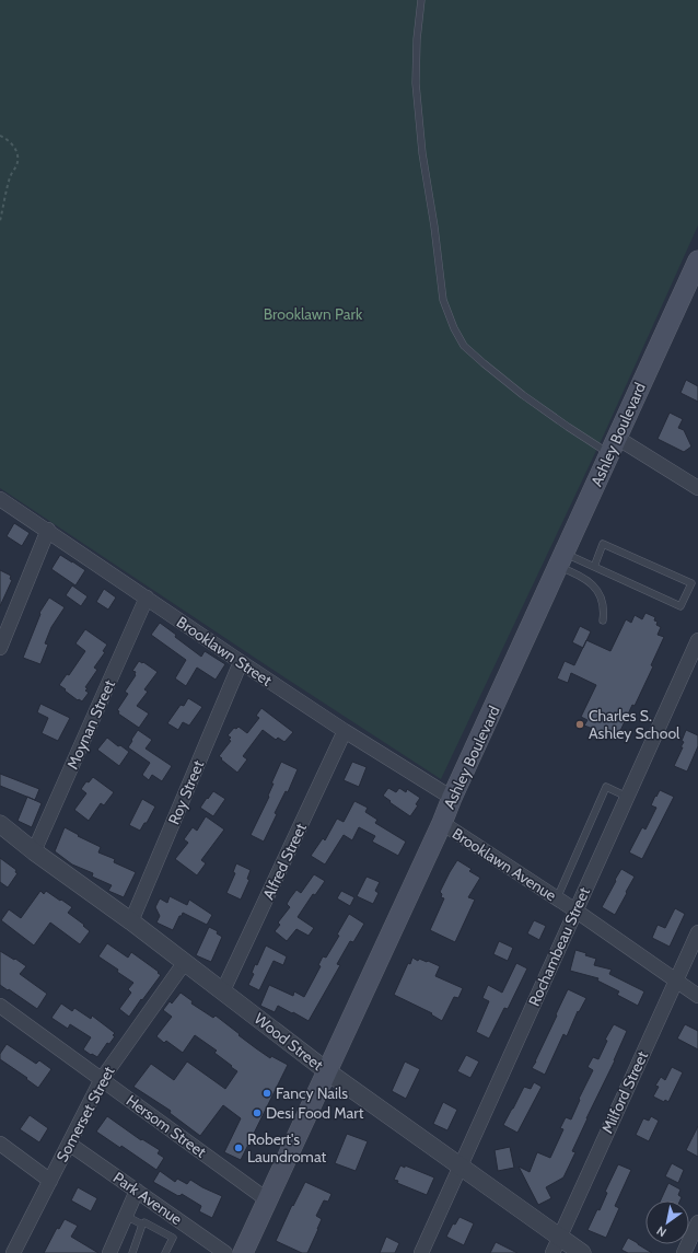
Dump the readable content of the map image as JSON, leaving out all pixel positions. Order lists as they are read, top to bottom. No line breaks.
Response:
{"streets":{"main road":["Ashley Boulevard"],"street":["Brooklawn Street","Moynan Street","Roy Street","Alfred Street","Brooklawn Avenue","Rochambeau Street","Wood Street","Milford Street","Somerset Street","Hersom Street","Park Avenue"]},"crossings":[["Ashley Boulevard","Brooklawn Street"],["Ashley Boulevard","Brooklawn Avenue"],["Ashley Boulevard","Wood Street"],["Ashley Boulevard","Hersom Street"],["Brooklawn Street","Moynan Street"],["Brooklawn Street","Roy Street"],["Brooklawn Street","Alfred Street"],["Moynan Street","Wood Street"],["Roy Street","Wood Street"],["Alfred Street","Wood Street"],["Brooklawn Avenue","Rochambeau Street"],["Brooklawn Avenue","Milford Street"],["Rochambeau Street","Wood Street"],["Wood Street","Milford Street"],["Wood Street","Somerset Street"],["Somerset Street","Hersom Street"],["Somerset Street","Park Avenue"]],"parks":["Brooklawn Park"],"places":["Charles S. Ashley School","Fancy Nails","Desi Food Mart","Robert's Laundromat"],"north":"bottom left"}
